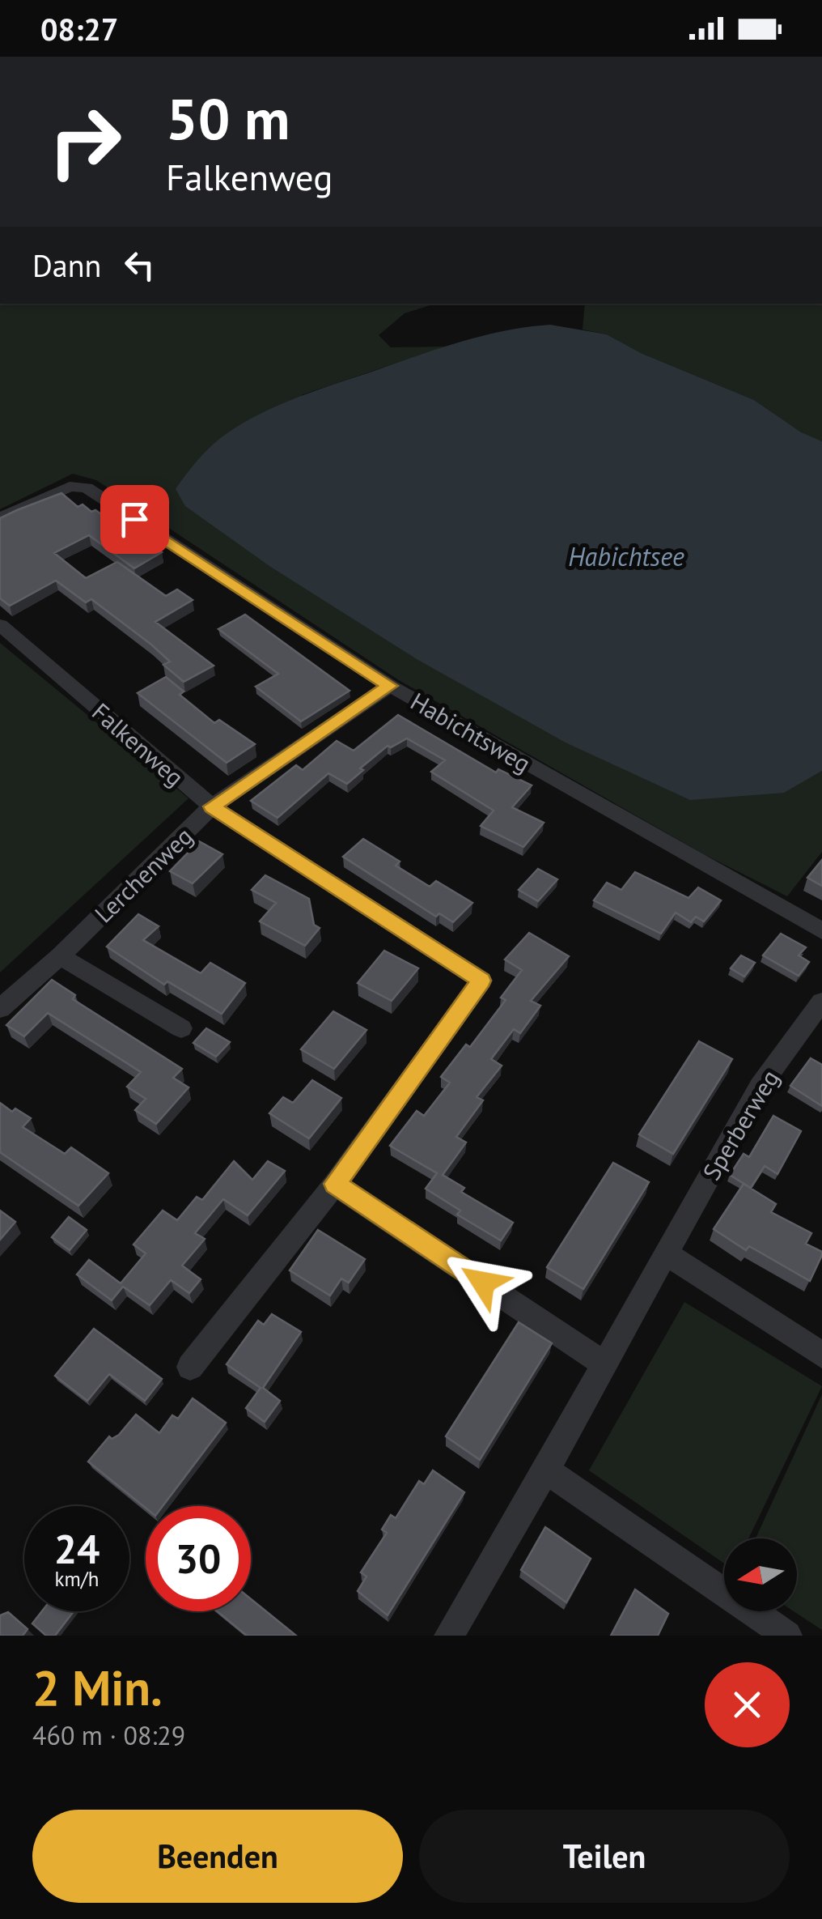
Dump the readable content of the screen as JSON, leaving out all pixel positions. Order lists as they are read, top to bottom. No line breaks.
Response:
{"streets":{"street":["Habichtsweg","Falkenweg","Lerchenweg","Sperberweg"]},"crossings":[["Habichtsweg","Lerchenweg"],["Falkenweg","Lerchenweg"]],"water":["Habichtsee"],"north":"left","page":{"status":"08:27","turn":["50 m","Falkenweg"],"then":"Dann","speed":"24 km/h","limit":"30","heading":["2 Min.","460 m · 08:29"],"buttons":["Beenden","Teilen"]}}
